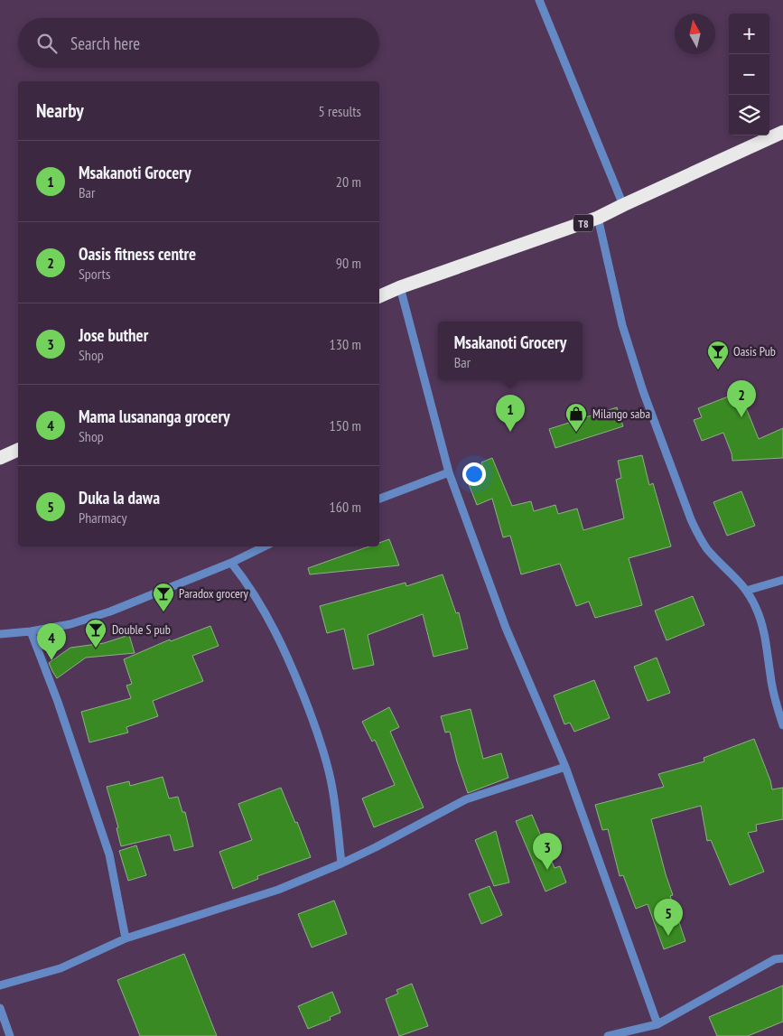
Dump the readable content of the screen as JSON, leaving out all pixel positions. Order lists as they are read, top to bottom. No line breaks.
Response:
{"streets":{"highway":["T8"]},"places":{"bar":["Oasis Pub","Paradox grocery","Double S pub"],"shop":["Milango saba"]},"north":"top","page":{"map_buttons":["+","−"],"search":"Search here","heading":["Nearby","5 results"],"list":[{"mark":"1","name":"Msakanoti Grocery","note":"Bar","value":"20 m"},{"mark":"2","name":"Oasis fitness centre","note":"Sports","value":"90 m"},{"mark":"3","name":"Jose buther","note":"Shop","value":"130 m"},{"mark":"4","name":"Mama lusananga grocery","note":"Shop","value":"150 m"},{"mark":"5","name":"Duka la dawa","note":"Pharmacy","value":"160 m"}],"popup":["Msakanoti Grocery","Bar"],"pins":["2","1","4","3","5"]}}
